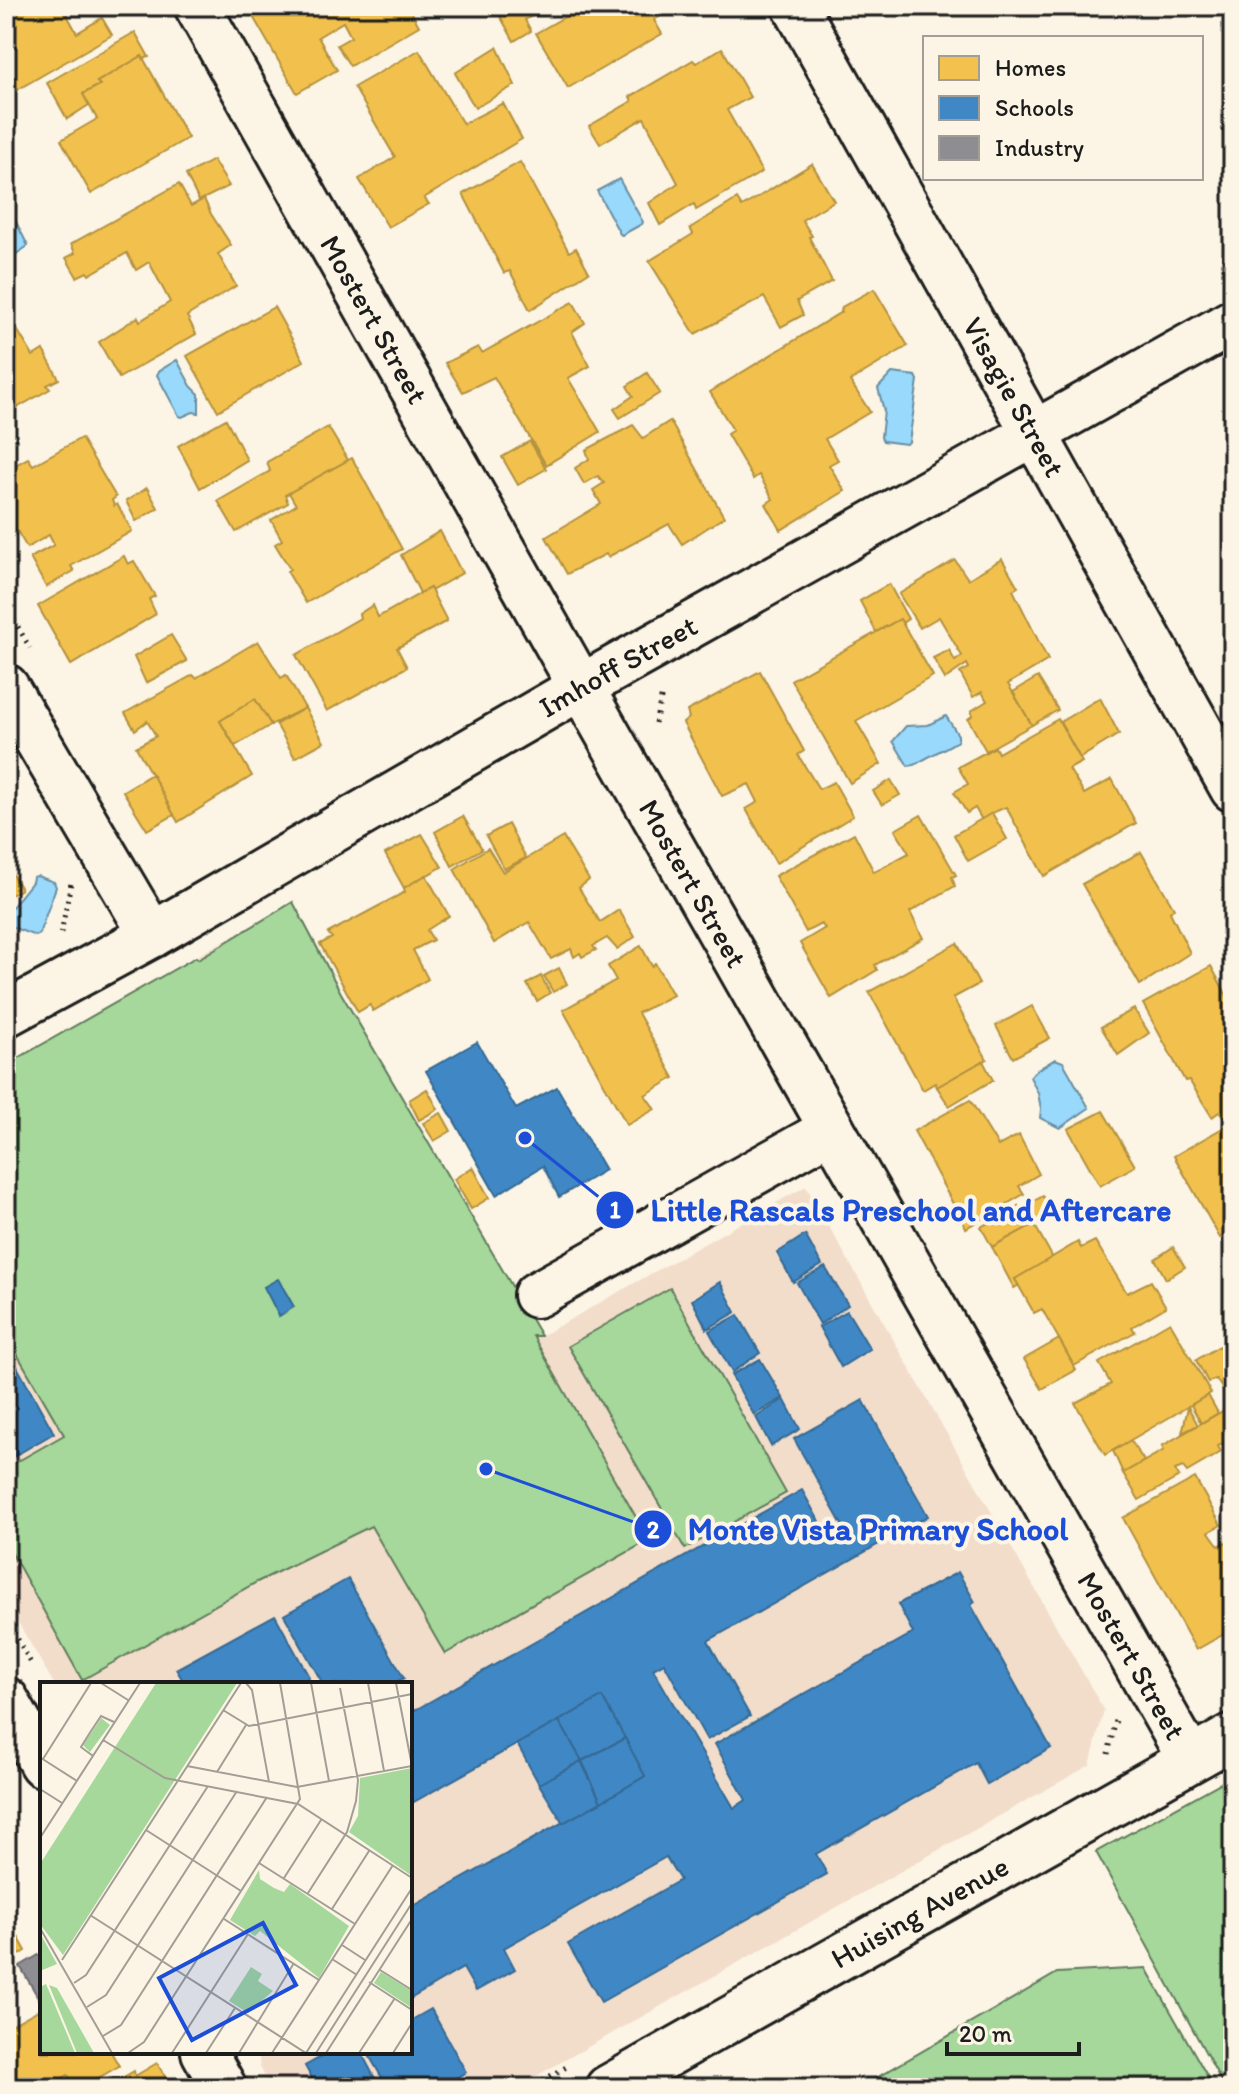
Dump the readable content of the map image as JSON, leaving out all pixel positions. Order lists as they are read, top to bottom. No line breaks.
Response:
{"streets":{"street":["Mostert Street","Visagie Street","Imhoff Street","Huising Avenue"]},"crossings":[["Mostert Street","Imhoff Street"],["Mostert Street","Huising Avenue"],["Visagie Street","Imhoff Street"]],"places":["Little Rascals Preschool and Aftercare","Monte Vista Primary School"],"legend":["Homes","Schools","Industry"],"scale_bar":"20 m"}
